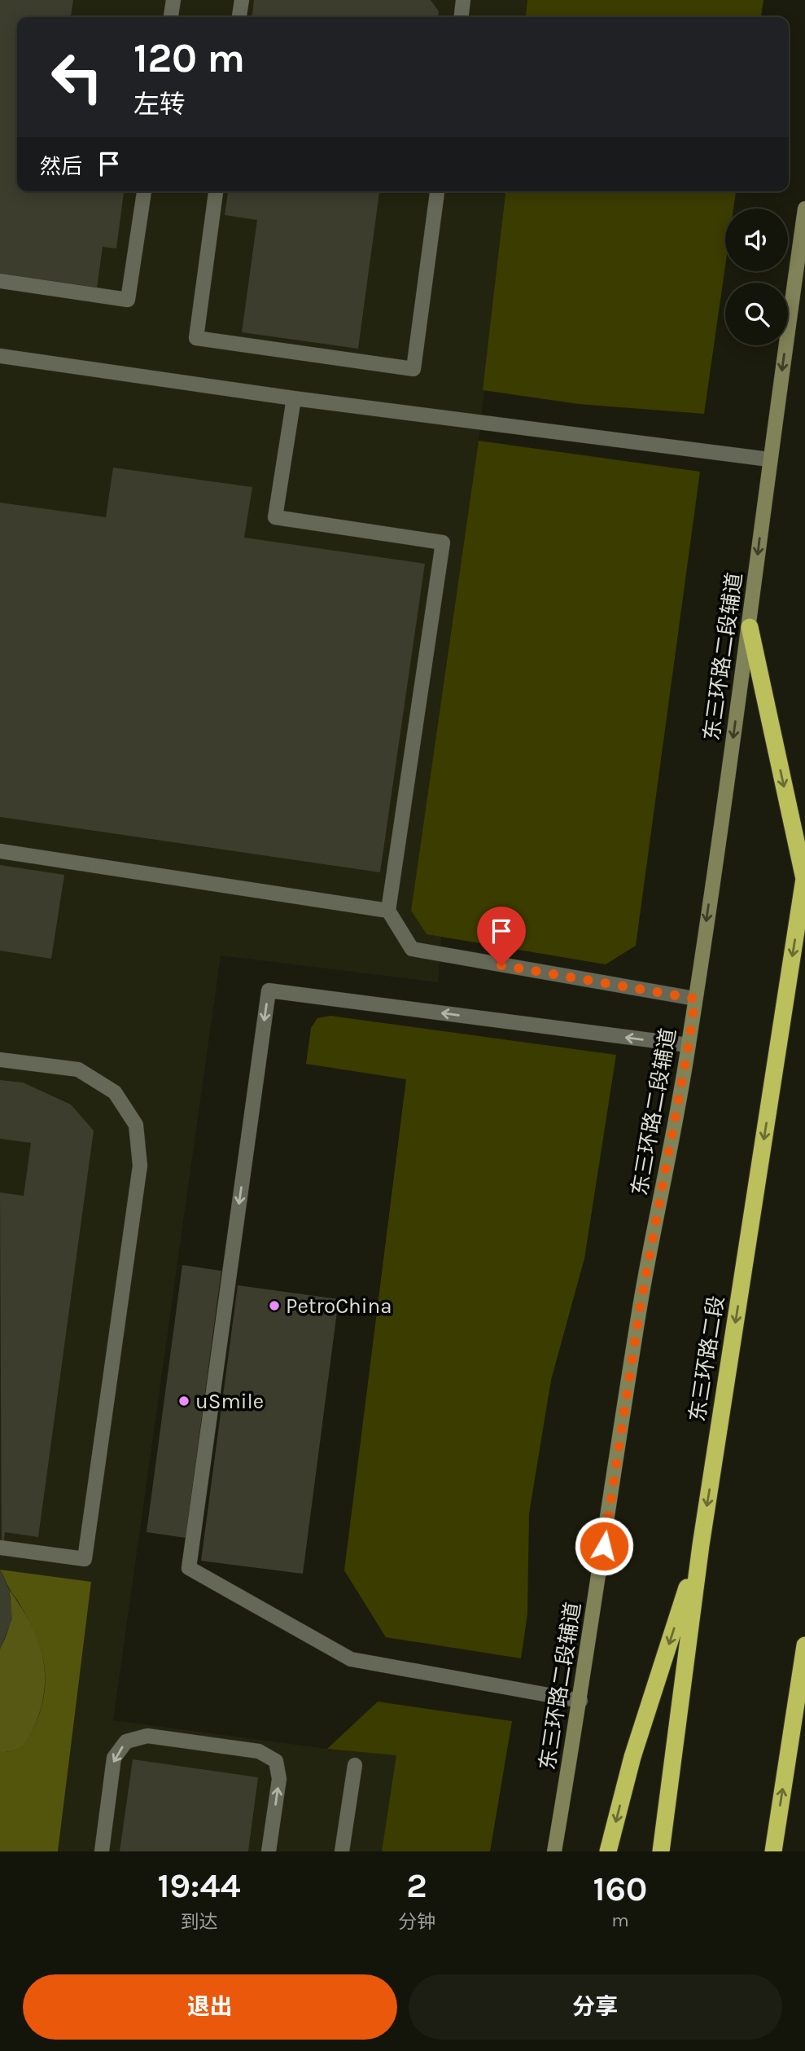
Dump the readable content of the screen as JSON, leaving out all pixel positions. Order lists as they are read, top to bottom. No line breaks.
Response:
{"streets":{"highway":["东三环路二段"],"main road":["东三环路二段辅道"]},"one_way":["东三环路二段辅道","东三环路二段"],"places":["PetroChina","uSmile"],"page":{"turn":["120 m","左转"],"then":"然后","eta":["19:44","到达","2","分钟","160","m"],"buttons":["退出","分享"]}}
